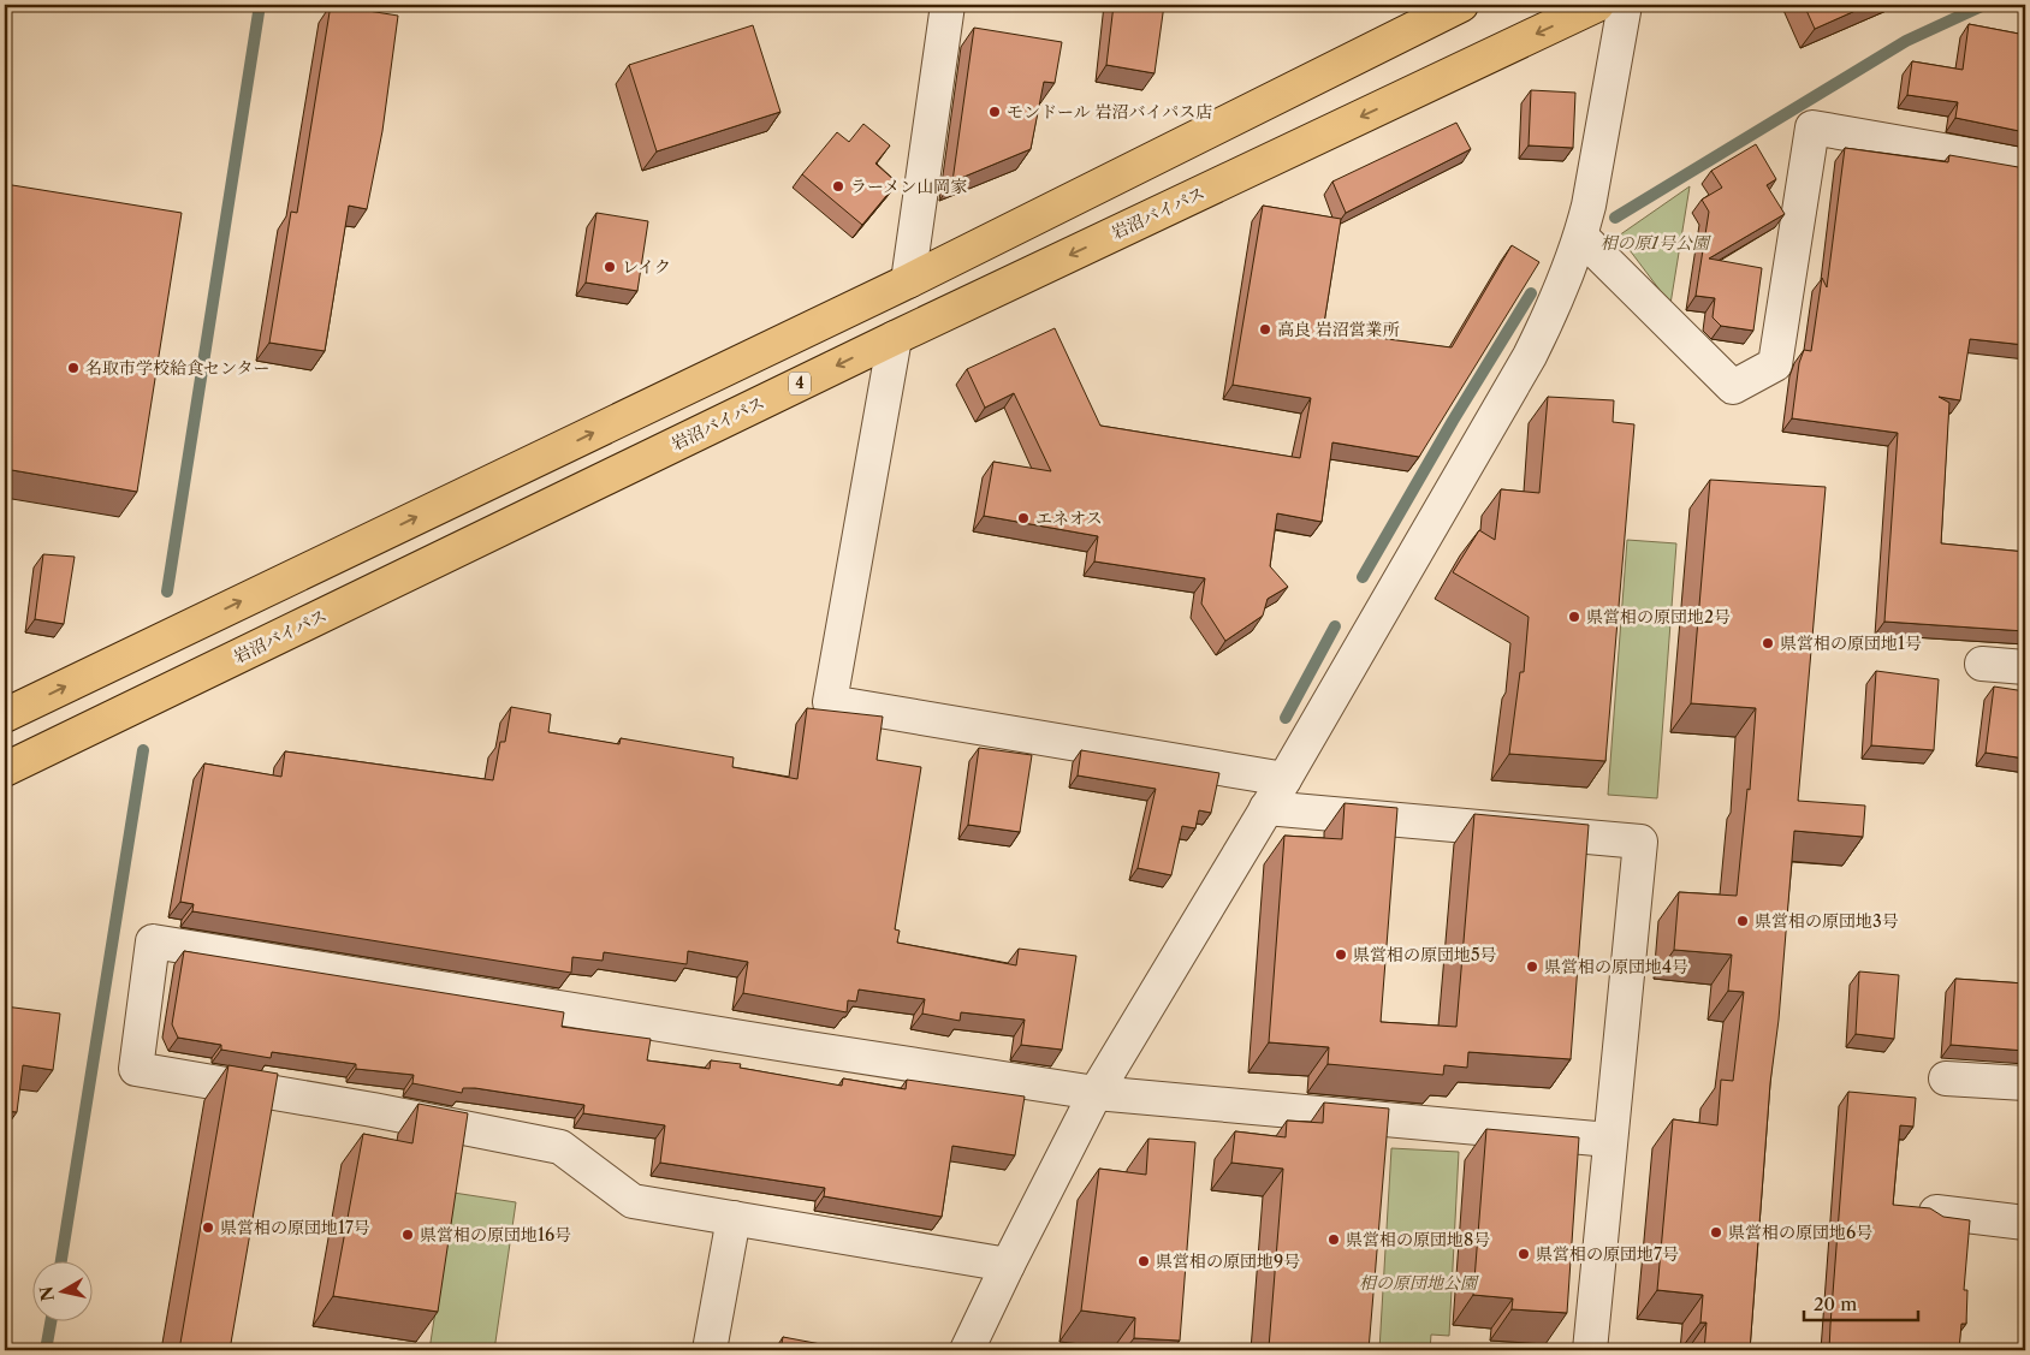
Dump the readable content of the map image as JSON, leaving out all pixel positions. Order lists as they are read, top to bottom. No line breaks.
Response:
{"streets":{"highway":["岩沼バイパス","4"]},"parks":["相の原1号公園","相の原団地公園"],"places":["モンドール 岩沼バイパス店","ラーメン山岡家","レイク","高良 岩沼営業所","名取市学校給食センター","エネオス","県営相の原団地2号","県営相の原団地1号","県営相の原団地3号","県営相の原団地5号","県営相の原団地4号","県営相の原団地17号","県営相の原団地6号","県営相の原団地16号","県営相の原団地8号","県営相の原団地7号","県営相の原団地9号"],"scale_bar":"20 m","north":"left"}
